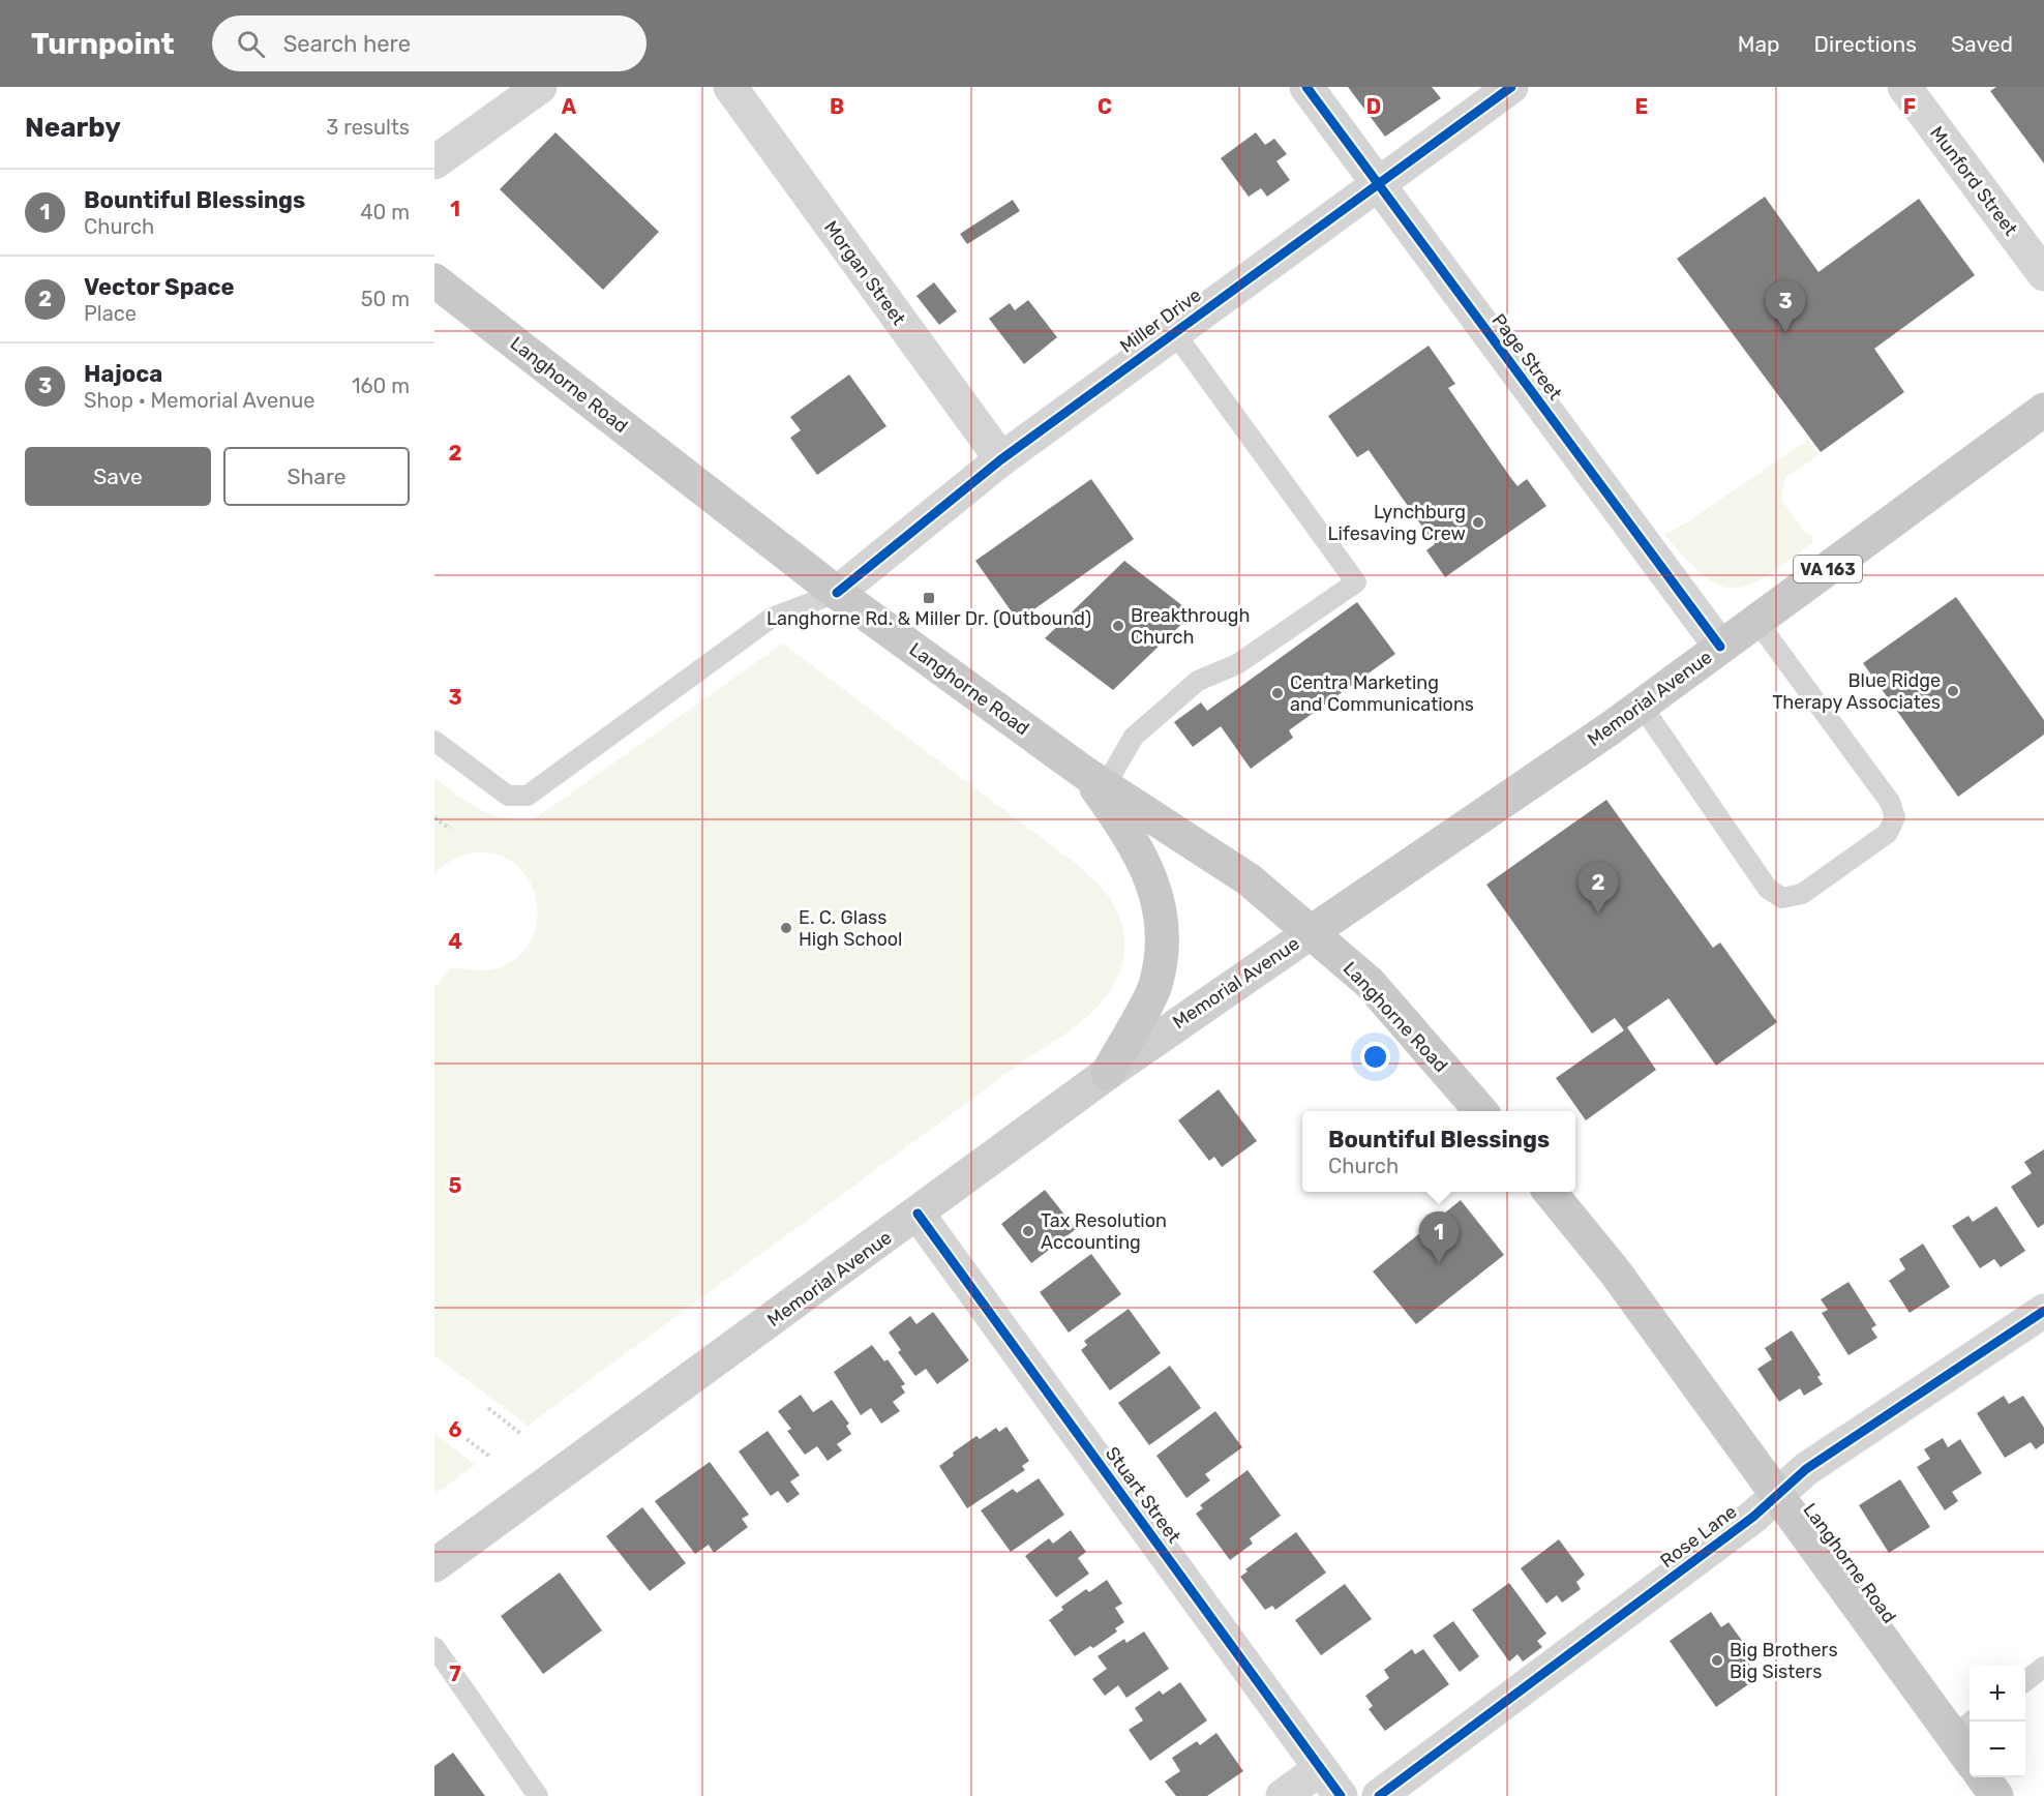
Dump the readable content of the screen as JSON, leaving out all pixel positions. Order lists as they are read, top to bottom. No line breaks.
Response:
{"streets":{"main road":["Langhorne Road","VA 163","Memorial Avenue"],"street":["Munford Street","Morgan Street","Miller Drive","Page Street","Stuart Street","Rose Lane"]},"crossings":[["Morgan Street","Miller Drive"],["Miller Drive","Page Street"],["Miller Drive","Langhorne Road"],["Page Street","Memorial Avenue"],["Langhorne Road","Memorial Avenue"],["Langhorne Road","Rose Lane"],["Memorial Avenue","Stuart Street"]],"places":{"other":["Lynchburg Lifesaving Crew","Breakthrough Church","Blue Ridge Therapy Associates","Centra Marketing and Communications","E. C. Glass High School","Tax Resolution Accounting","Big Brothers Big Sisters"],"transit":["Langhorne Rd. & Miller Dr. (Outbound)"]},"page":{"header":"Turnpoint","search":"Search here","nav":["Map","Directions","Saved"],"heading":["Nearby","3 results"],"list":[{"mark":"1","name":"Bountiful Blessings","note":"Church","value":"40 m"},{"mark":"2","name":"Vector Space","note":"Place","value":"50 m"},{"mark":"3","name":"Hajoca","note":"Shop · Memorial Avenue","value":"160 m"}],"pins":["3","2","1"],"buttons":["Save","Share"],"popup":["Bountiful Blessings","Church"],"map_buttons":["+","−"]},"grid":{"columns":["A","B","C","D","E","F"],"rows":["1","2","3","4","5","6","7"]}}
